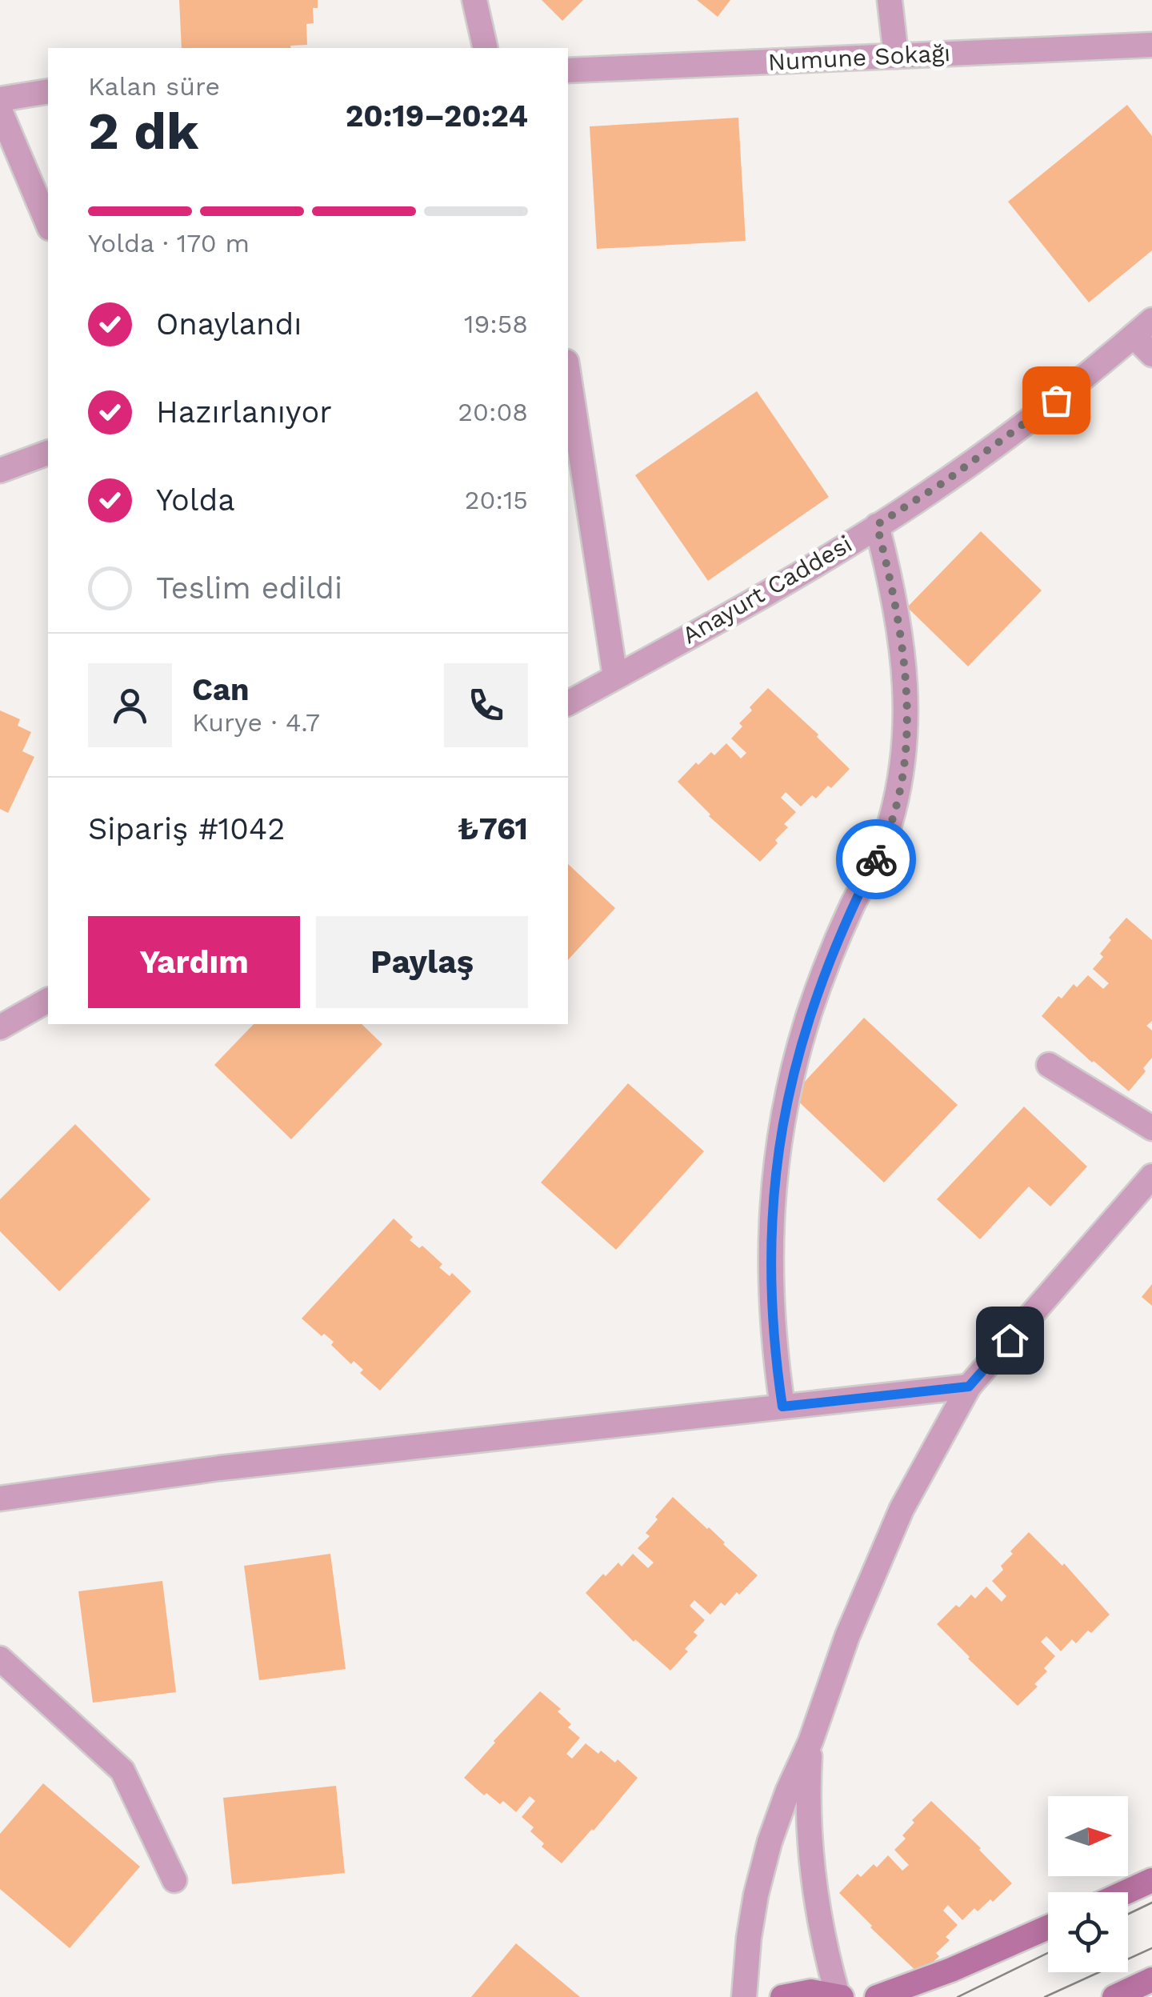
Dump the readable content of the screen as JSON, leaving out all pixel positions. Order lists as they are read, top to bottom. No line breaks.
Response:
{"streets":{"street":["Numune Sokağı","Anayurt Caddesi"]},"north":"right","page":{"heading":["2 dk","Kalan süre","20:19–20:24"],"panel":["Can","Kurye · 4.7","Sipariş #1042","₺761"],"bar":"Yolda · 170 m","list":[["Onaylandı","19:58"],["Hazırlanıyor","20:08"],["Yolda","20:15"],"Teslim edildi"],"buttons":["Yardım","Paylaş"]}}
